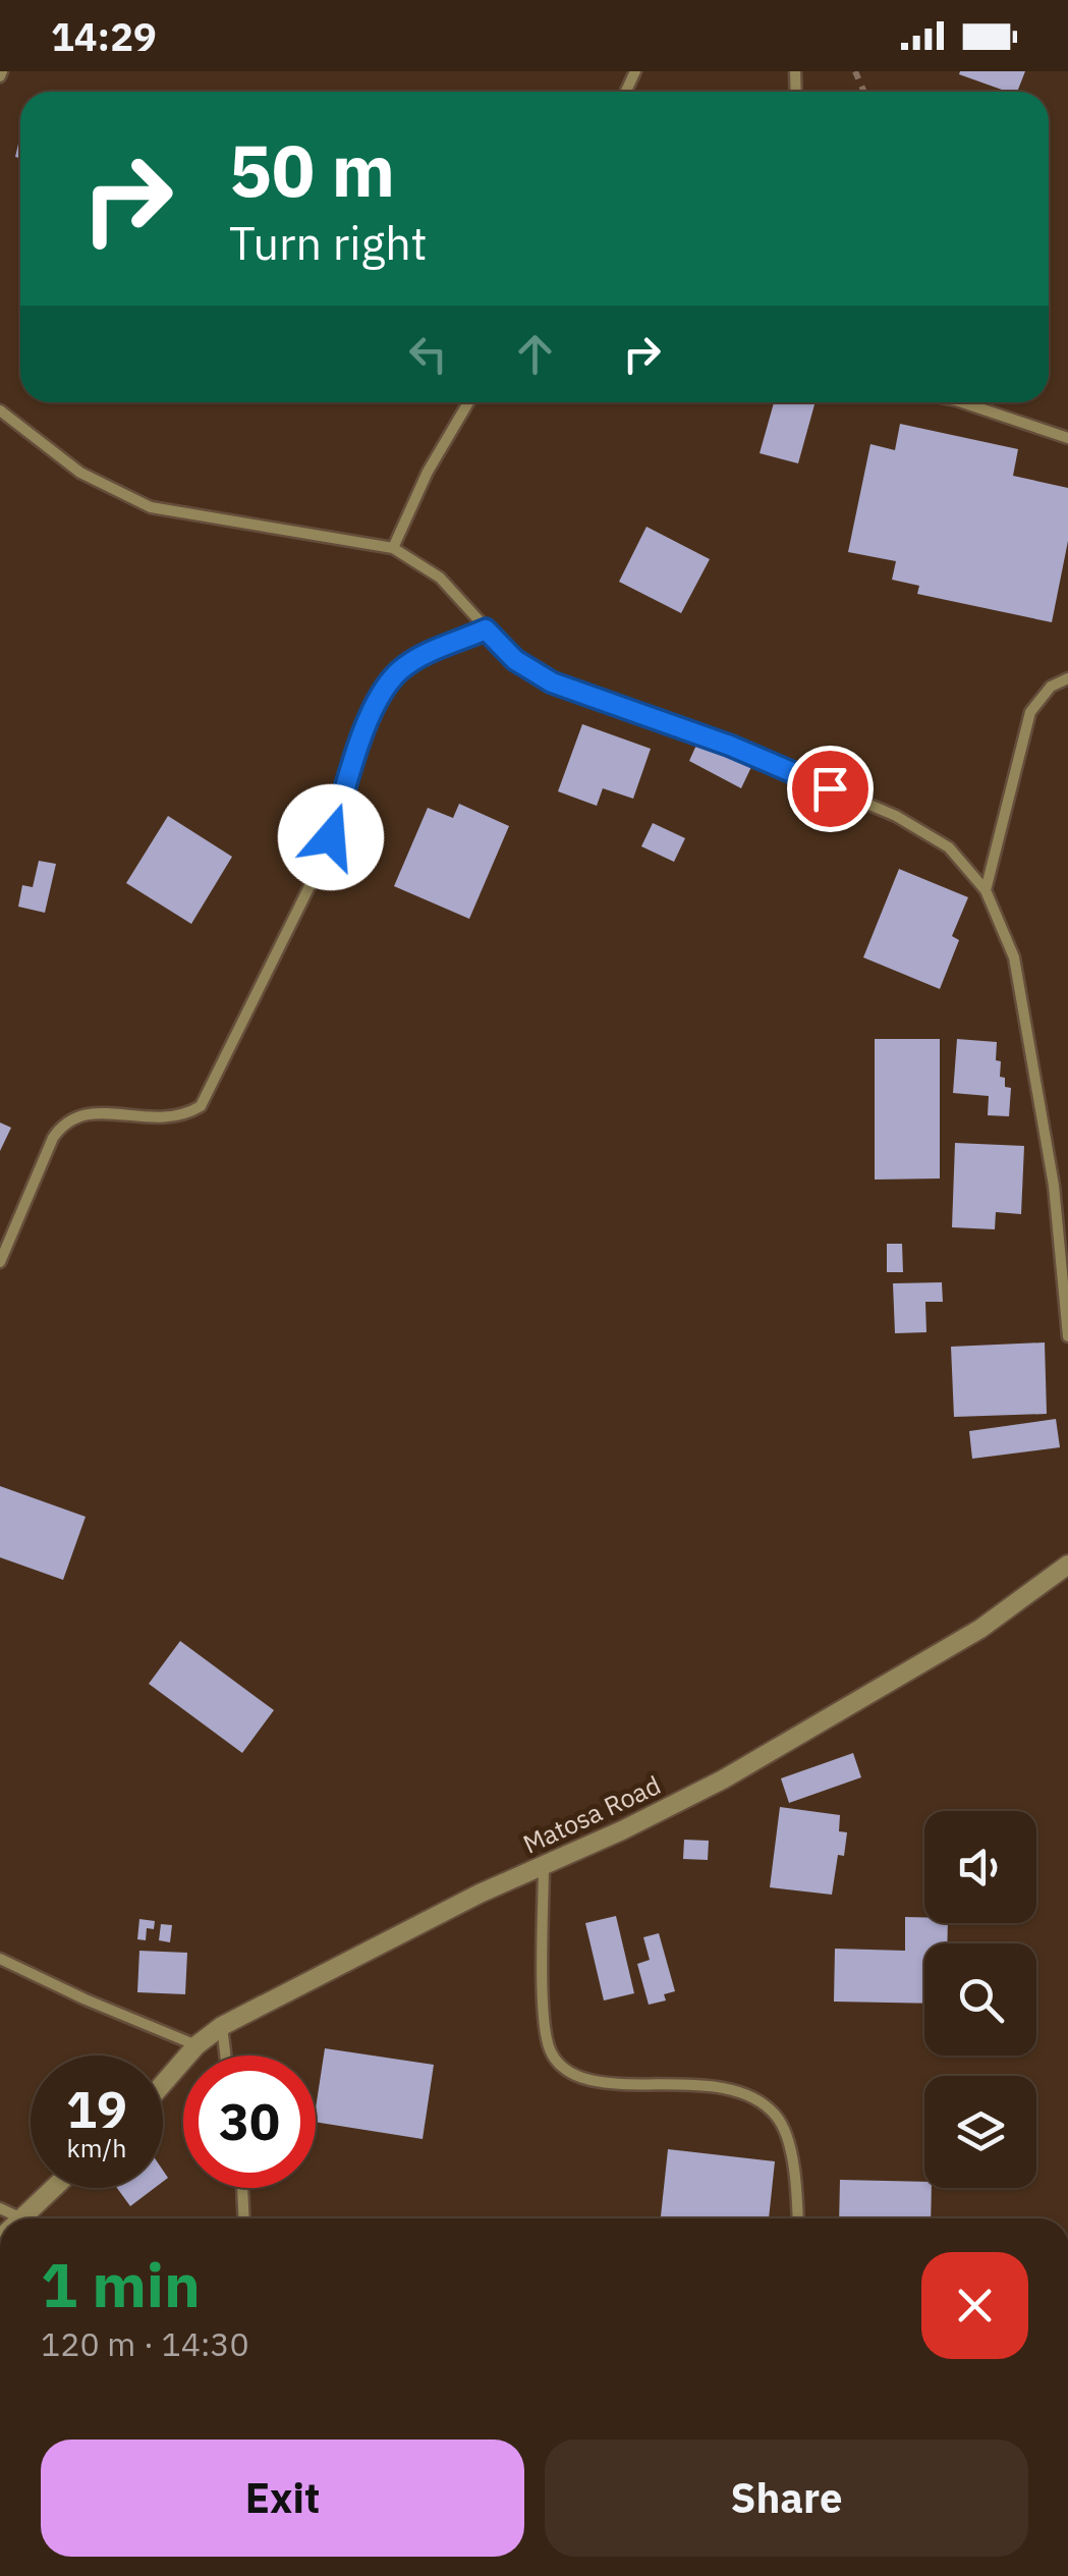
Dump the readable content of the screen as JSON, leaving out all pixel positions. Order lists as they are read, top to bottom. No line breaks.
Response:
{"streets":{"street":["Matosa Road"]},"page":{"status":"14:29","turn":["50 m","Turn right"],"speed":"19 km/h","limit":"30","heading":["1 min","120 m · 14:30"],"buttons":["Exit","Share"]}}
